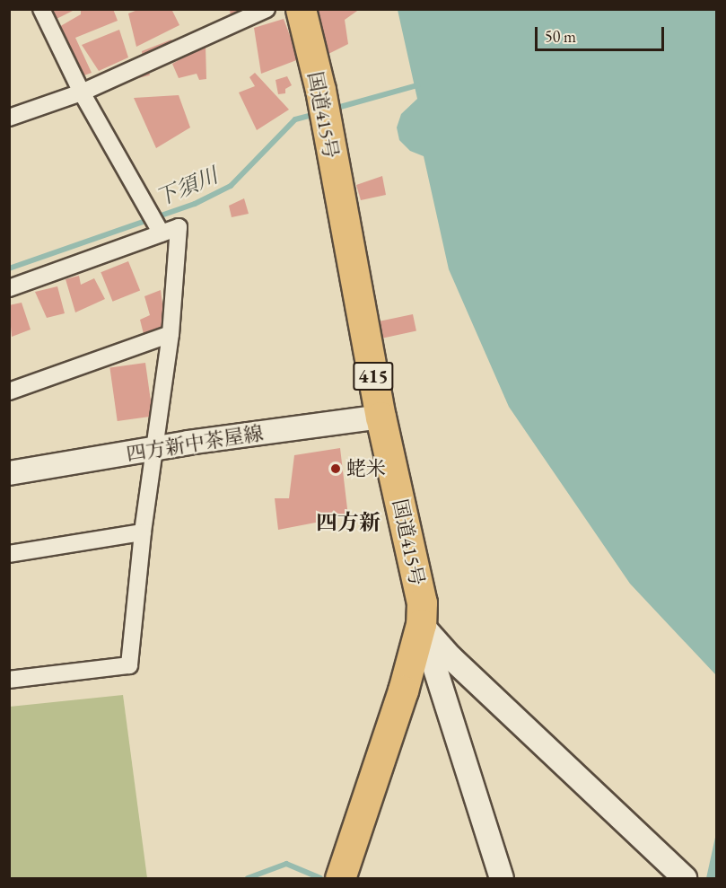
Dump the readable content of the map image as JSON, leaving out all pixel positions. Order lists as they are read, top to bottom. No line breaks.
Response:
{"streets":{"highway":["国道415号","415"],"street":["四方新中茶屋線"]},"crossings":[["国道415号","四方新中茶屋線"]],"districts":["四方新"],"water":["下須川"],"places":["蛯米"],"scale_bar":"50 m"}
